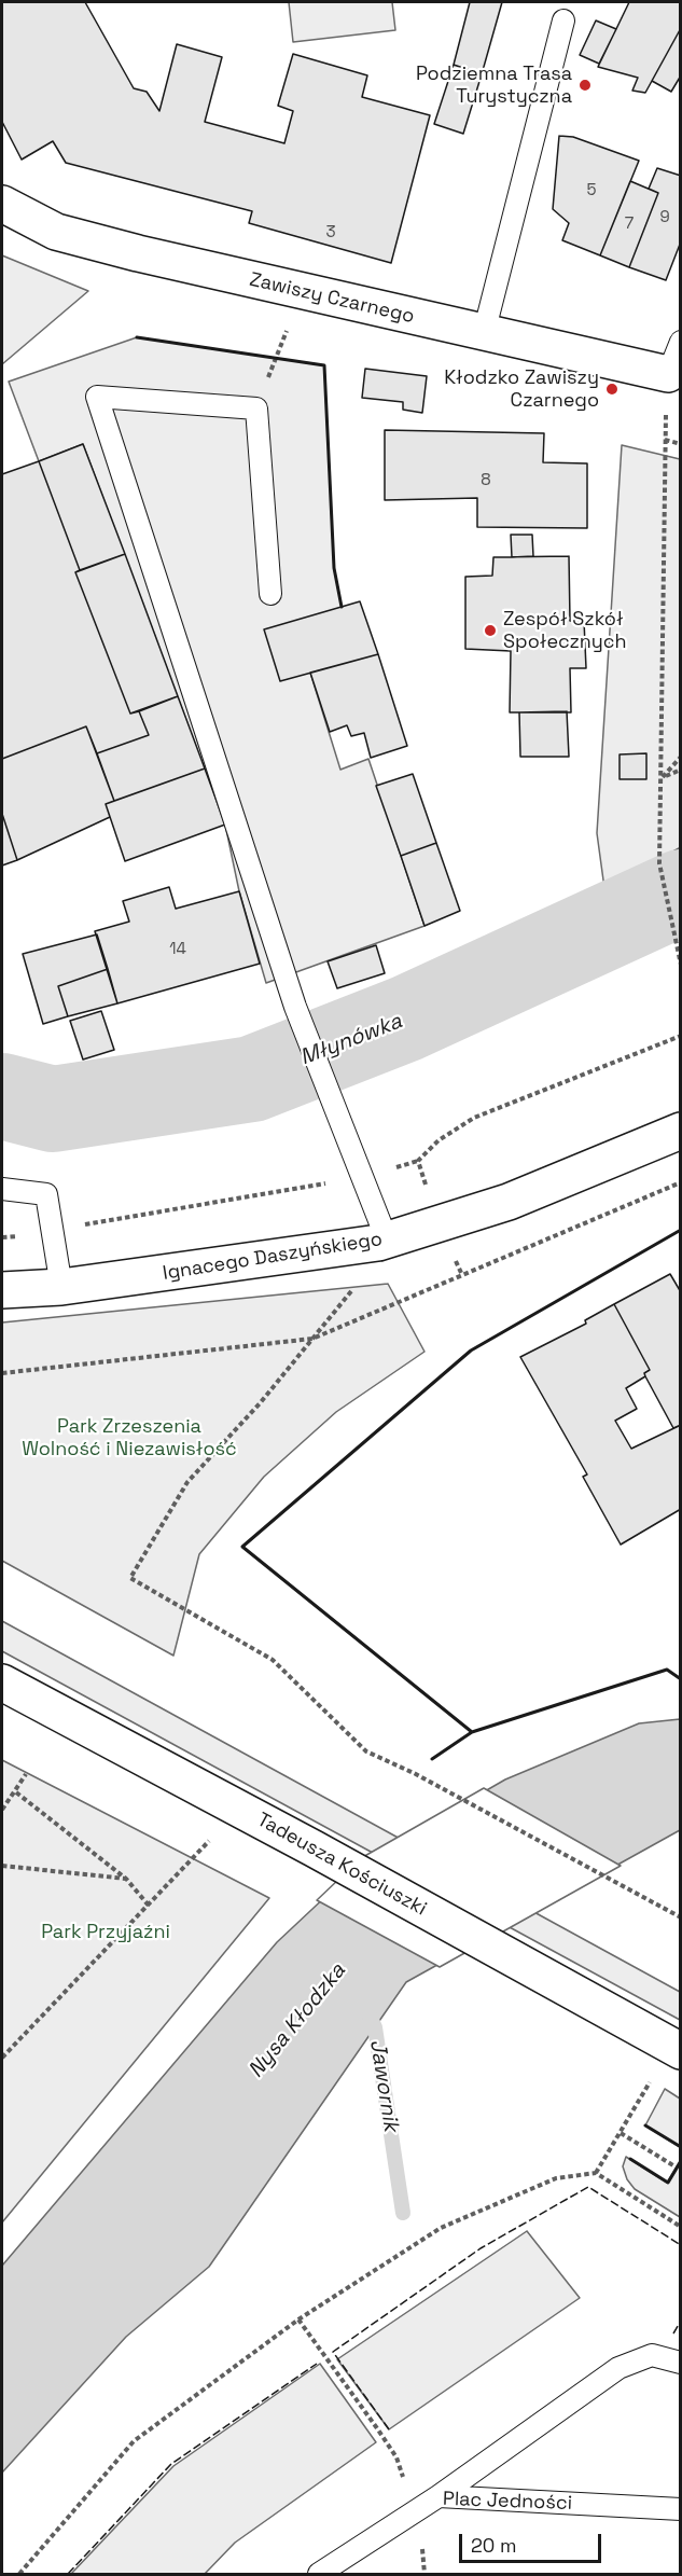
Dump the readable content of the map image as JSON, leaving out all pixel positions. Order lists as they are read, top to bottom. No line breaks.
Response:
{"streets":{"street":["Zawiszy Czarnego","Ignacego Daszyńskiego","Tadeusza Kościuszki"],"lane":["Plac Jedności"]},"water":["Młynówka","Nysa Kłodzka","Jawornik"],"parks":["Park Zrzeszenia Wolność i Niezawisłość","Park Przyjaźni"],"places":["Podziemna Trasa Turystyczna","Kłodzko Zawiszy Czarnego","Zespół Szkół Społecznych"],"house_numbers":["5","9","7","3","8","14"],"scale_bar":"20 m"}
